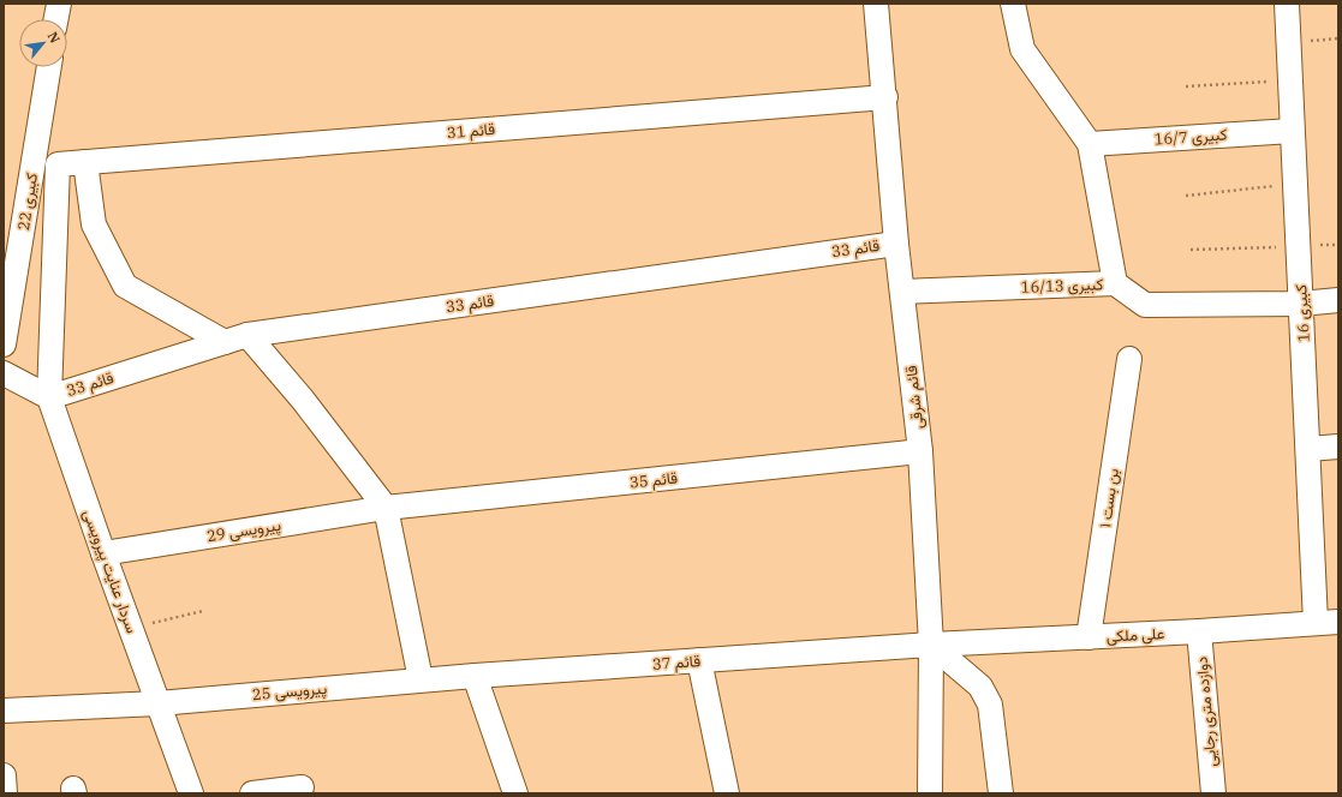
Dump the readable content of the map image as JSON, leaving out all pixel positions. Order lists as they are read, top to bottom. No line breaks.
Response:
{"streets":{"street":["قائم 31","کبیری 16/7","کبیری 22","قائم 33","کبیری 16/13","کبیری 16","قائم شرقی","قائم 35","بن بست ۱","پیرویسی 29","سردار عنایت پیرویسی","علی ملکی","قائم 37","پیرویسی 25","دوازده متری رجایی"]},"crossings":[["قائم 31","قائم 33"],["قائم 31","قائم شرقی"],["قائم 31","سردار عنایت پیرویسی"],["کبیری 16/7","کبیری 16"],["قائم 33","قائم شرقی"],["قائم 33","سردار عنایت پیرویسی"],["کبیری 16/13","کبیری 16"],["کبیری 16/13","قائم شرقی"],["کبیری 16","علی ملکی"],["قائم شرقی","قائم 35"],["قائم شرقی","علی ملکی"],["قائم شرقی","قائم 37"],["قائم 35","پیرویسی 29"],["بن بست ۱","علی ملکی"],["پیرویسی 29","سردار عنایت پیرویسی"],["سردار عنایت پیرویسی","پیرویسی 25"],["علی ملکی","قائم 37"],["علی ملکی","دوازده متری رجایی"],["قائم 37","پیرویسی 25"]],"north":"top right"}
